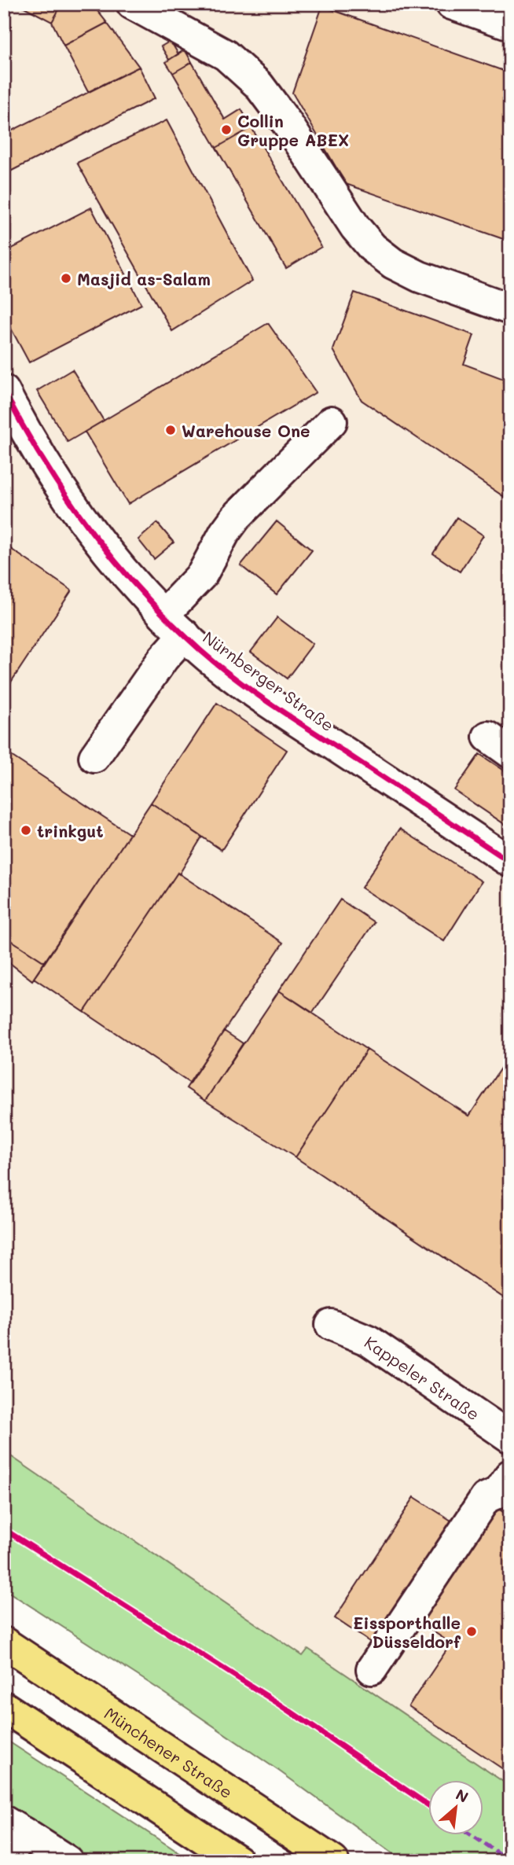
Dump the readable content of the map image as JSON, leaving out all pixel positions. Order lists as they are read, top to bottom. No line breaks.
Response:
{"streets":{"highway":["Münchener Straße"],"street":["Nürnberger Straße","Kappeler Straße"]},"places":["Collin Gruppe ABEX","Masjid as-Salam","Warehouse One","trinkgut","Eissporthalle Düsseldorf"],"north":"top right"}
